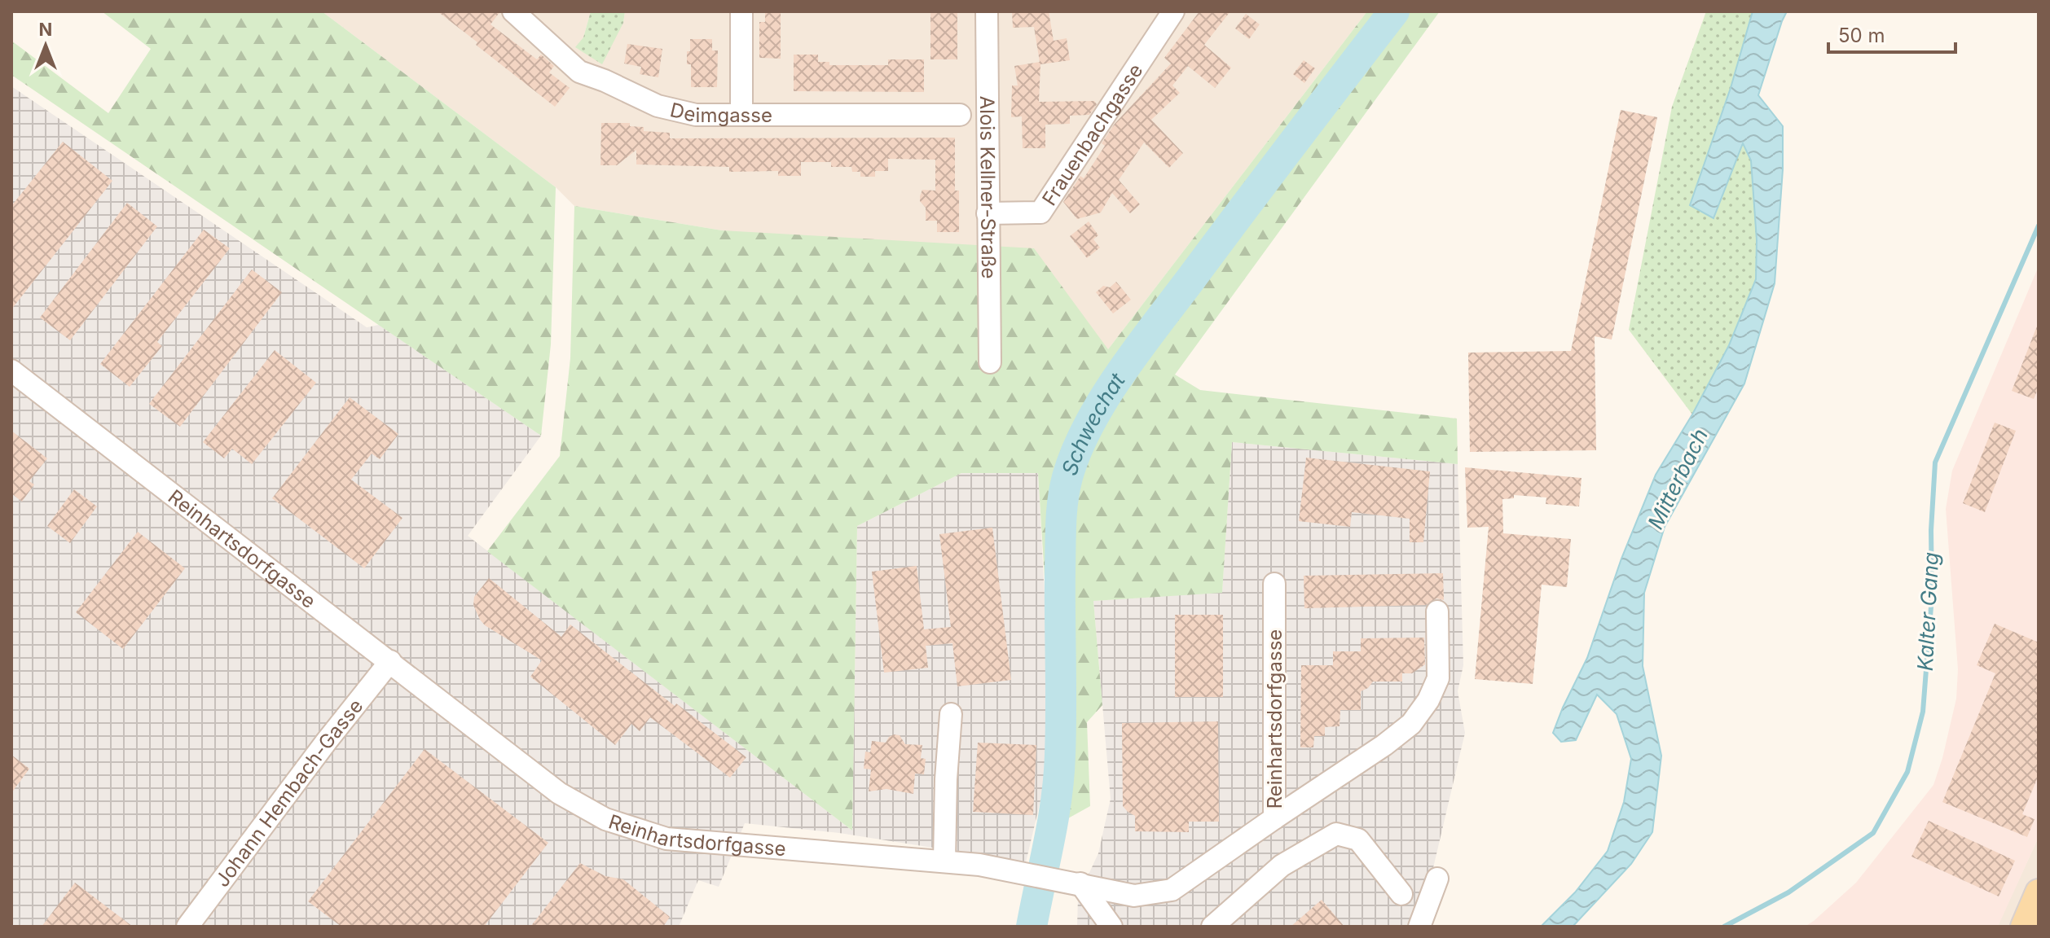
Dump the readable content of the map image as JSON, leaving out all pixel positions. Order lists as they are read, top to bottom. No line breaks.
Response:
{"streets":{"street":["Deimgasse","Frauenbachgasse","Alois Kellner-Straße","Reinhartsdorfgasse","Johann Hembach-Gasse"]},"crossings":[["Frauenbachgasse","Alois Kellner-Straße"],["Reinhartsdorfgasse","Johann Hembach-Gasse"]],"water":["Schwechat","Mitterbach","Kalter Gang"],"scale_bar":"50 m","north":"top"}
